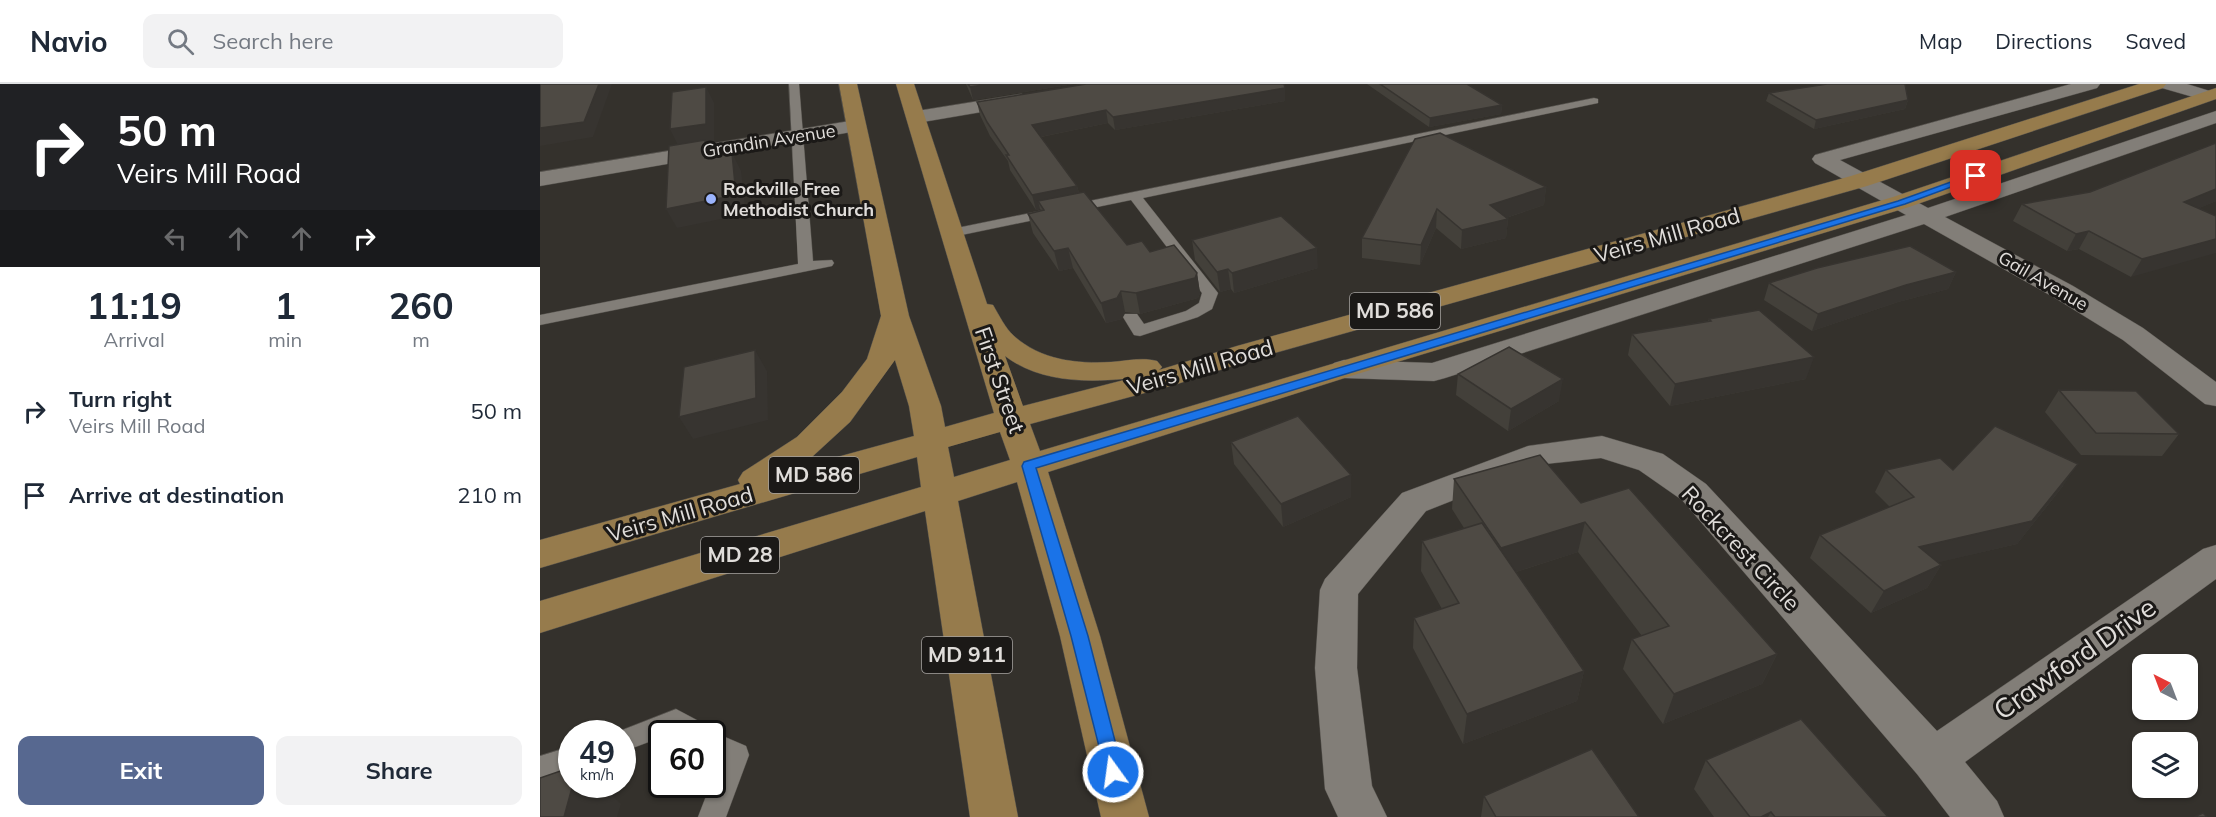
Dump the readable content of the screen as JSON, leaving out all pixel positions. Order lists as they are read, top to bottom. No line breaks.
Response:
{"streets":{"main road":["Veirs Mill Road","MD 586","First Street","MD 28","MD 911"],"street":["Grandin Avenue","Gail Avenue","Rockcrest Circle","Crawford Drive"]},"crossings":[["Veirs Mill Road","Gail Avenue"],["Veirs Mill Road","First Street"],["Veirs Mill Road","MD 28"],["Veirs Mill Road","MD 911"],["Rockcrest Circle","Crawford Drive"],["MD 28","MD 911"]],"places":["Rockville Free Methodist Church"],"north":"top left","page":{"header":"Navio","search":"Search here","nav":["Map","Directions","Saved"],"turn":["50 m","Veirs Mill Road"],"eta":["11:19","Arrival","1","min","260","m"],"list":[{"name":"Turn right","note":"Veirs Mill Road","value":"50 m"},{"name":"Arrive at destination","value":"210 m"}],"speed":"49 km/h","limit":"60","buttons":["Exit","Share"]}}
